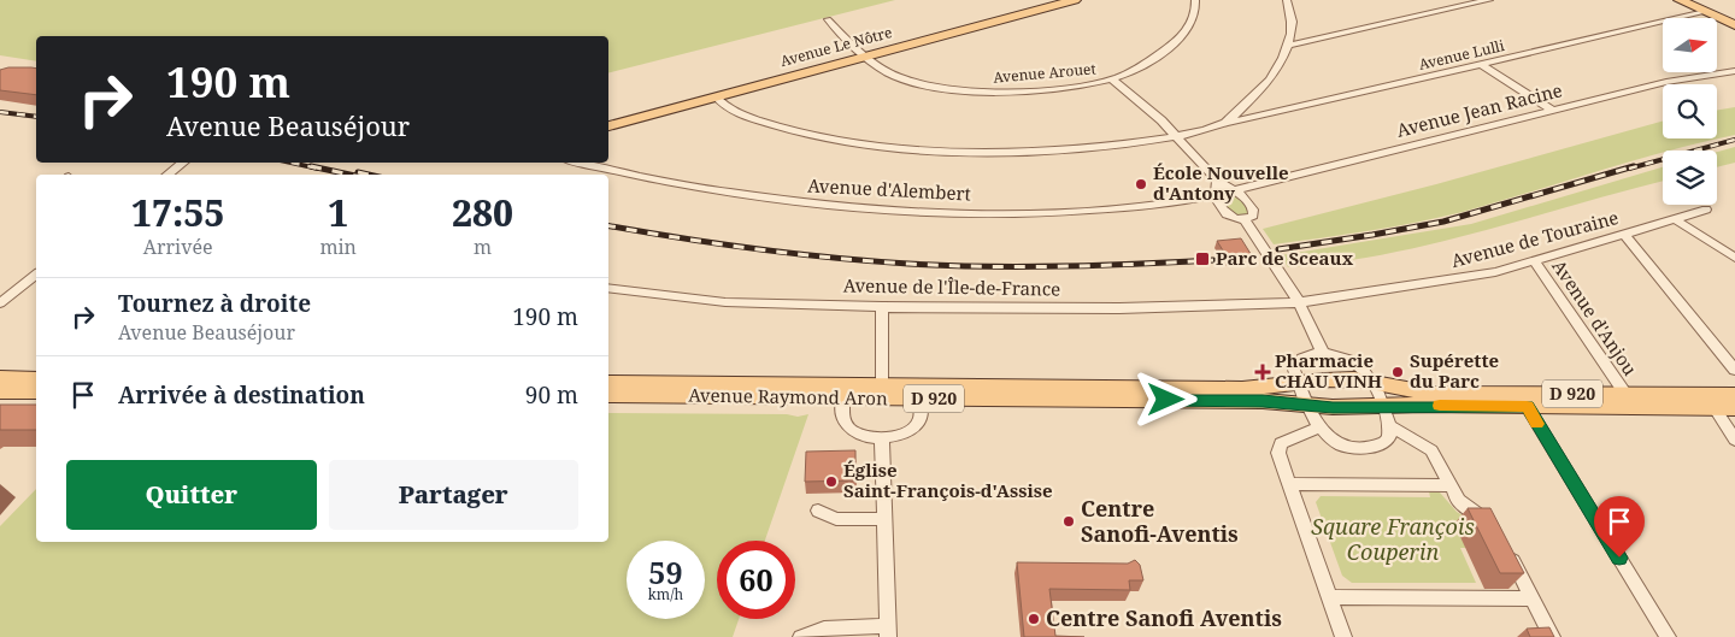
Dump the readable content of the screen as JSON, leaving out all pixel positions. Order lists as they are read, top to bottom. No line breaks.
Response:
{"streets":{"main road":["Avenue Le Nôtre","D 920","Avenue Raymond Aron"],"street":["Avenue Lulli","Avenue Arouet","Avenue Jean Racine","Avenue d'Alembert","Avenue de Touraine","Avenue de l'Île-de-France","Avenue d'Anjou"]},"crossings":[["Avenue Le Nôtre","Avenue Lulli"],["Avenue Le Nôtre","Avenue Arouet"],["Avenue Jean Racine","Avenue d'Alembert"],["Avenue de Touraine","Avenue de l'Île-de-France"],["Avenue de Touraine","Avenue d'Anjou"],["Avenue d'Anjou","D 920"],["D 920","Avenue Raymond Aron"]],"parks":["Square François Couperin"],"places":{"other":["École Nouvelle d'Antony","Supérette du Parc","Église Saint-François-d'Assise","Centre Sanofi-Aventis","Centre Sanofi Aventis"],"transit":["Parc de Sceaux"],"health":["Pharmacie CHAU VINH"]},"north":"right","page":{"turn":["190 m","Avenue Beauséjour"],"eta":["17:55","Arrivée","1","min","280","m"],"list":[{"name":"Tournez à droite","note":"Avenue Beauséjour","value":"190 m"},{"name":"Arrivée à destination","value":"90 m"}],"buttons":["Quitter","Partager"],"speed":"59 km/h","limit":"60"}}
